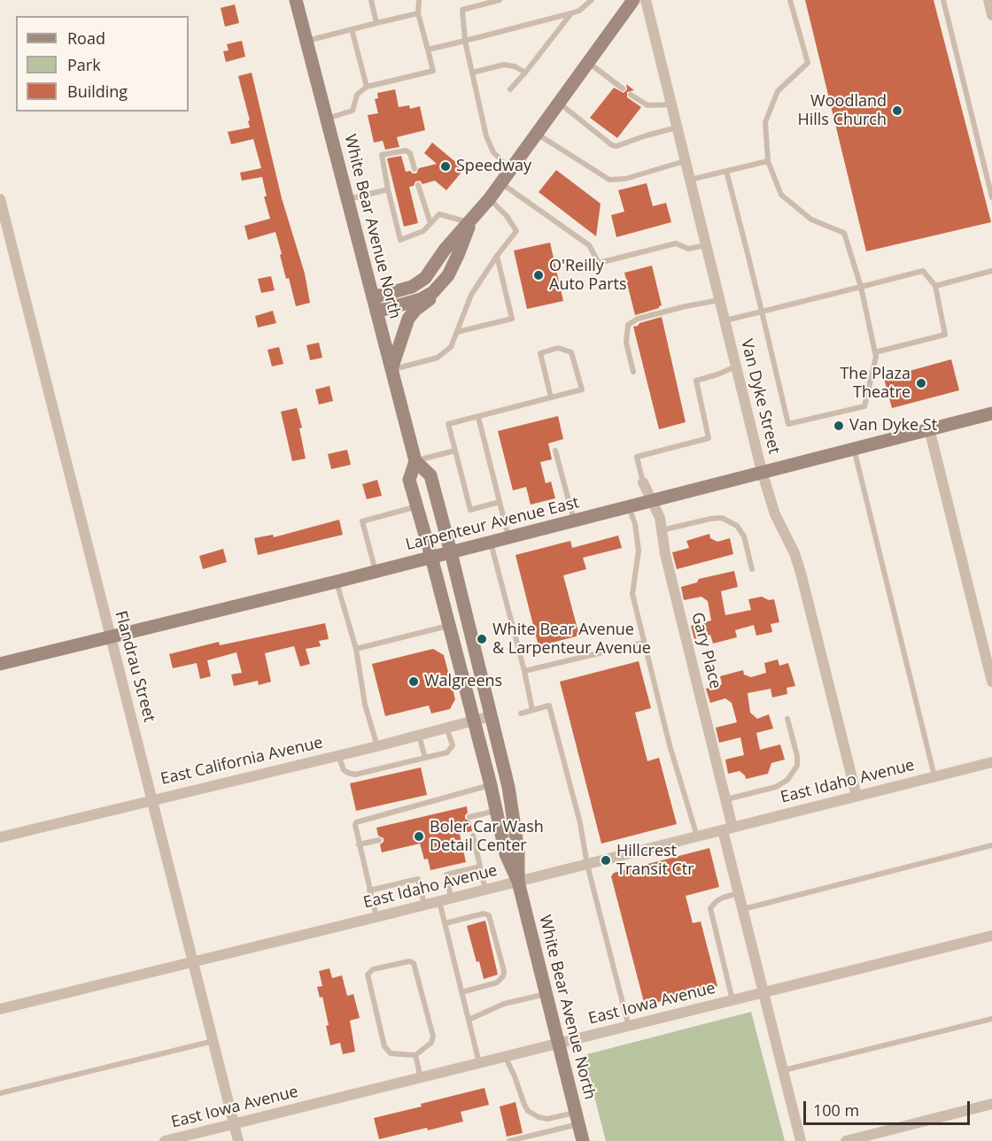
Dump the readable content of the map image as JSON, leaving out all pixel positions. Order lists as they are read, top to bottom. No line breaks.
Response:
{"streets":{"main road":["White Bear Avenue North","Larpenteur Avenue East"],"street":["Van Dyke Street","Gary Place","Flandrau Street","East California Avenue","East Idaho Avenue","East Iowa Avenue"]},"crossings":[["White Bear Avenue North","Larpenteur Avenue East"],["White Bear Avenue North","East California Avenue"],["White Bear Avenue North","East Idaho Avenue"],["White Bear Avenue North","East Iowa Avenue"],["Van Dyke Street","Larpenteur Avenue East"],["Van Dyke Street","East Idaho Avenue"],["Larpenteur Avenue East","Gary Place"],["Larpenteur Avenue East","Flandrau Street"],["Gary Place","East Idaho Avenue"],["Gary Place","East Iowa Avenue"],["Flandrau Street","East California Avenue"],["Flandrau Street","East Idaho Avenue"],["Flandrau Street","East Iowa Avenue"]],"places":["Woodland Hills Church","Speedway","O'Reilly Auto Parts","The Plaza Theatre","Van Dyke St","White Bear Avenue & Larpenteur Avenue","Walgreens","Boler Car Wash Detail Center","Hillcrest Transit Ctr"],"legend":["Road","Park","Building"],"scale_bar":"100 m"}
